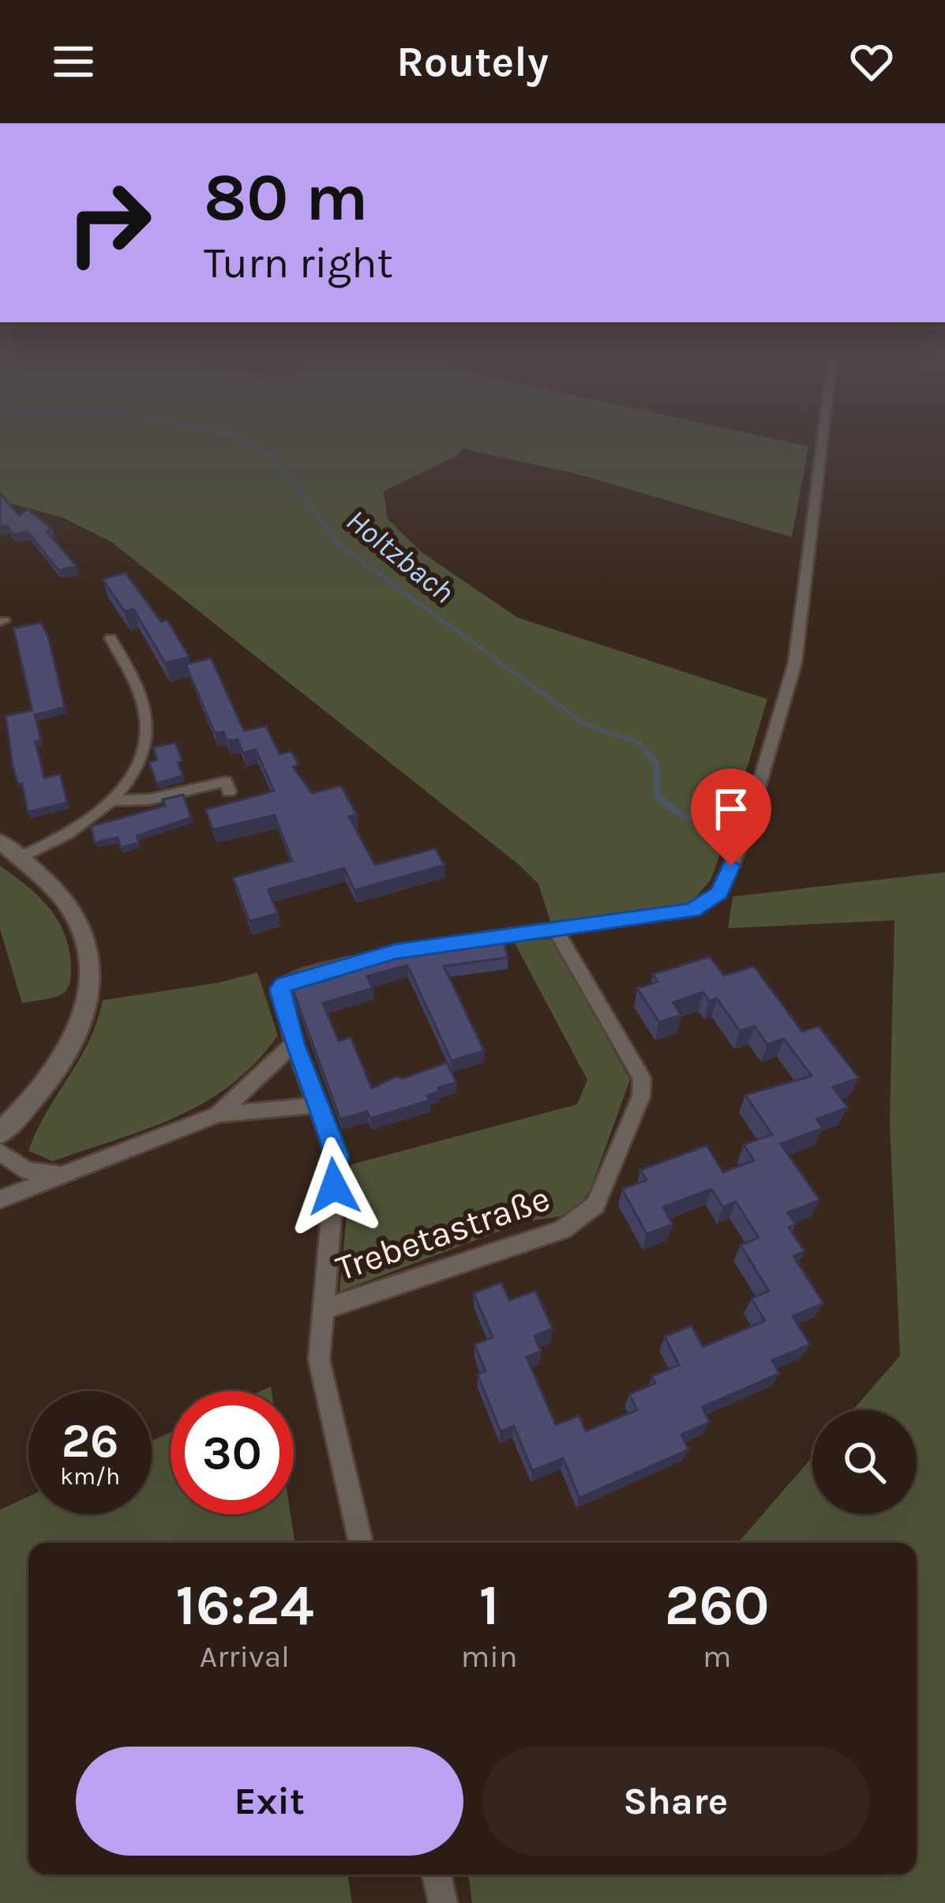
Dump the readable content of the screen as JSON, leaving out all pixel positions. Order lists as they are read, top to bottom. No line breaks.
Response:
{"streets":{"street":["Trebetastraße"]},"water":["Holtzbach"],"page":{"header":"Routely","turn":["80 m","Turn right"],"speed":"26 km/h","limit":"30","eta":["16:24","Arrival","1","min","260","m"],"buttons":["Exit","Share"]}}
